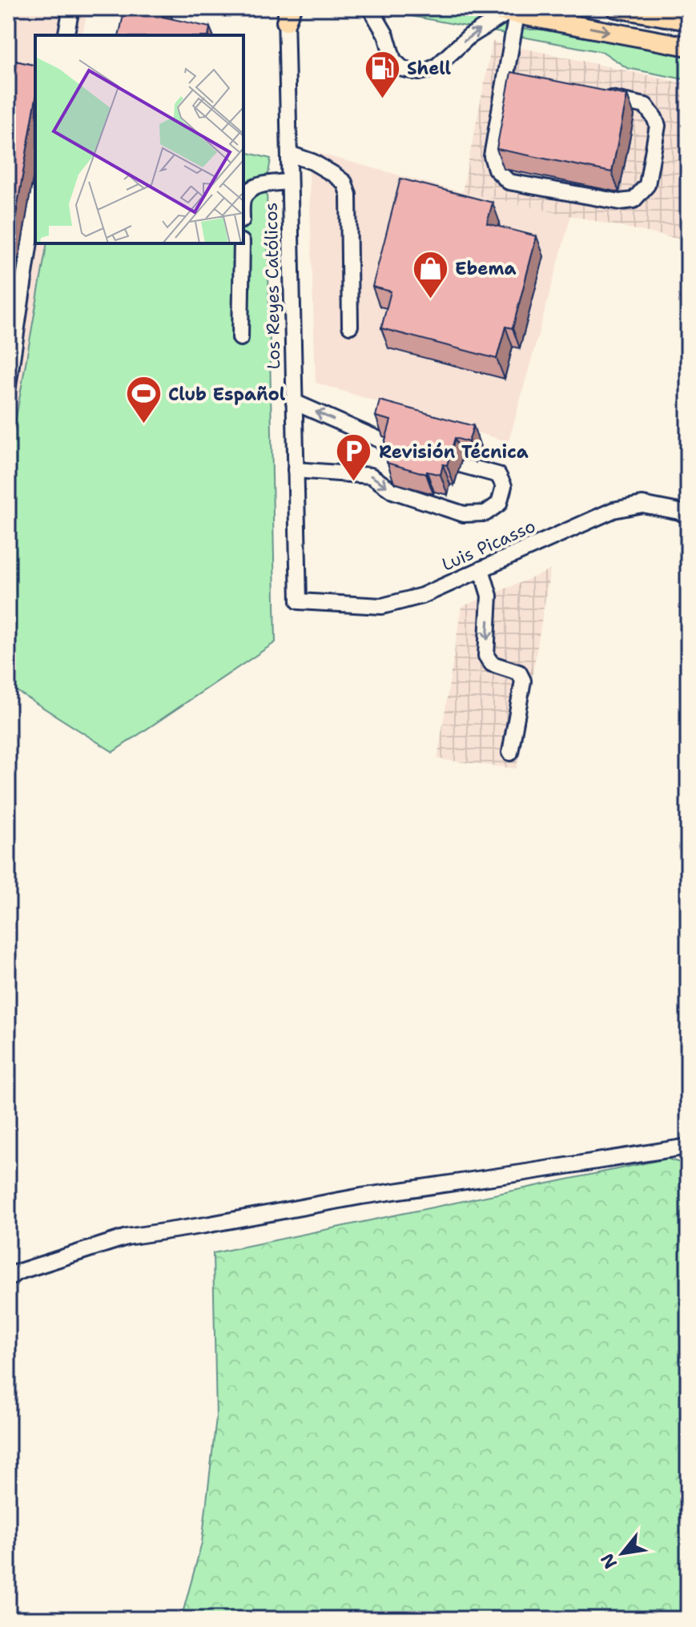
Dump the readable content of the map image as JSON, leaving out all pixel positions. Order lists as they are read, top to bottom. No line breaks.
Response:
{"streets":{"street":["Los Reyes Católicos","Luis Picasso"]},"crossings":[["Los Reyes Católicos","Luis Picasso"]],"places":{"fuel station":["Shell"],"shop":["Ebema"],"sports":["Club Español"],"parking":["Revisión Técnica"]},"north":"bottom left"}
